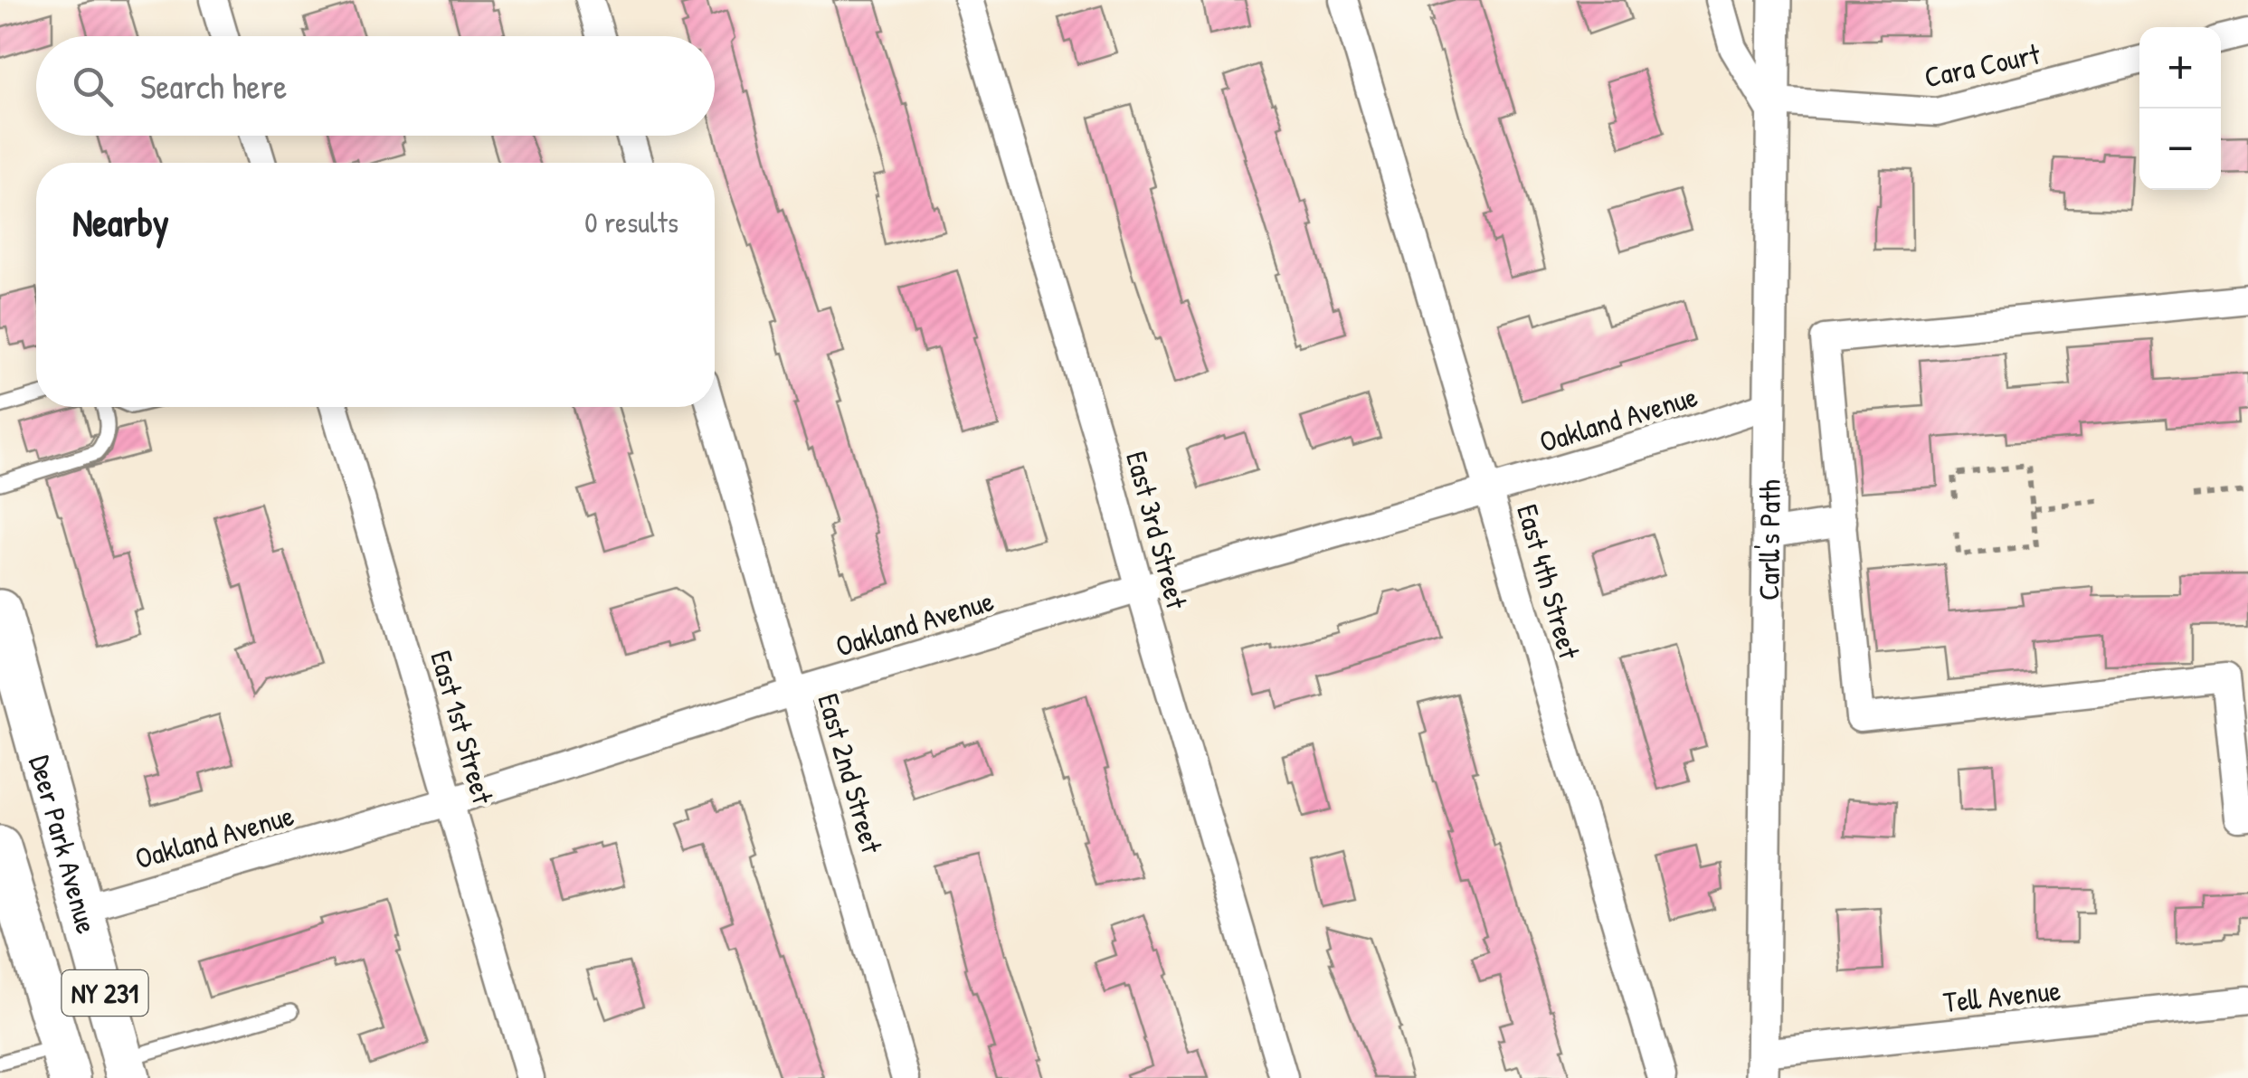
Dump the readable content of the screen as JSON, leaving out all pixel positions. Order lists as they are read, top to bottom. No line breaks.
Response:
{"streets":{"main road":["Deer Park Avenue","NY 231"],"street":["Cara Court","Oakland Avenue","East 3rd Street","Carll's Path","East 4th Street","East 1st Street","East 2nd Street","Tell Avenue"]},"crossings":[["Cara Court","Carll's Path"],["Oakland Avenue","East 3rd Street"],["Oakland Avenue","Carll's Path"],["Oakland Avenue","East 4th Street"],["Oakland Avenue","East 1st Street"],["Oakland Avenue","East 2nd Street"],["Oakland Avenue","Deer Park Avenue"],["Carll's Path","Tell Avenue"]],"page":{"map_buttons":["+","−"],"search":"Search here","heading":["Nearby","0 results"]}}
